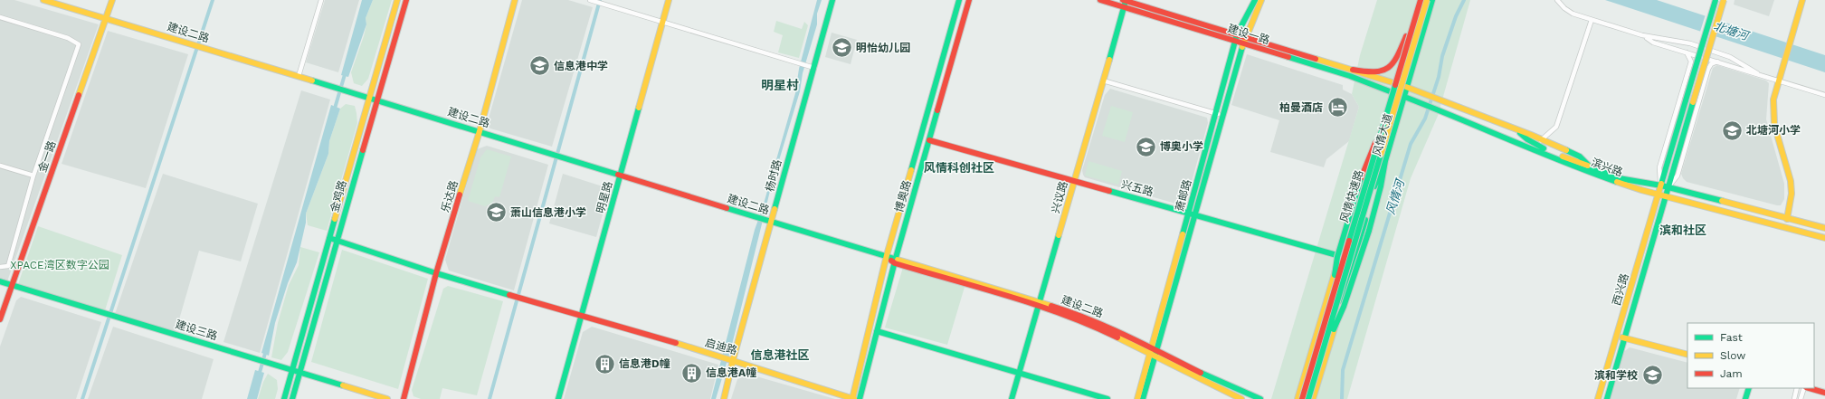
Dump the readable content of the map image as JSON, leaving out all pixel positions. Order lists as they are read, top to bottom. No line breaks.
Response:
{"streets":{"main road":["建设二路","建设一路","风情大道","金一路","滨兴路","杨时路","兴五路","金鸡路","乐达路","博奥路","风情快速路","明星路","兴议路","西兴路","建设三路","启迪路"]},"crossings":[["建设二路","金一路"],["建设二路","杨时路"],["建设二路","金鸡路"],["建设二路","乐达路"],["建设二路","博奥路"],["建设二路","明星路"],["建设二路","兴议路"],["建设一路","风情大道"],["建设一路","滨兴路"],["建设一路","兴议路"],["风情大道","滨兴路"],["风情大道","兴五路"],["金一路","建设三路"],["滨兴路","西兴路"],["杨时路","启迪路"],["兴五路","博奥路"],["兴五路","兴议路"],["金鸡路","建设三路"],["金鸡路","启迪路"],["乐达路","启迪路"],["博奥路","启迪路"],["明星路","启迪路"]],"districts":["明星村","风情科创社区","滨和社区","信息港社区"],"water":["北塘河","风情河"],"parks":["XPACE湾区数字公园"],"places":{"school or university":["明怡幼儿园","信息港中学","北塘河小学","博奥小学","萧山信息港小学","滨和学校"],"hotel":["柏曼酒店"],"building":["信息港D幢","信息港A幢"]},"legend":["Fast","Slow","Jam"]}
